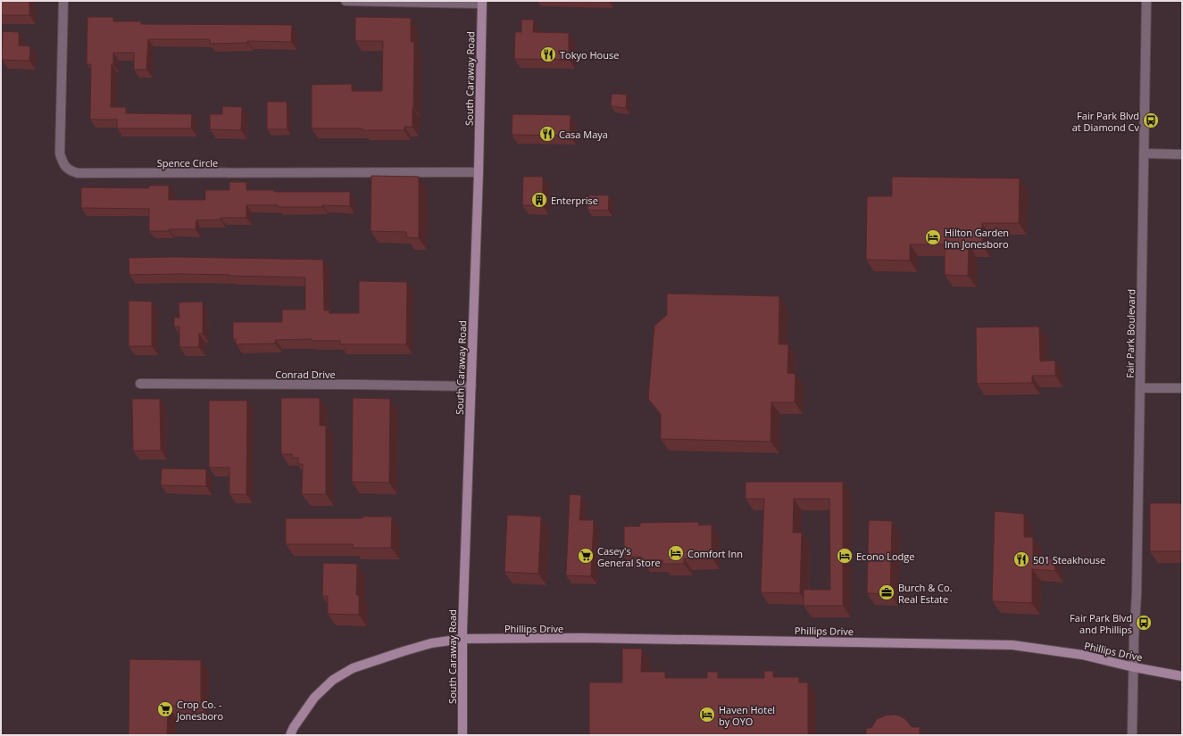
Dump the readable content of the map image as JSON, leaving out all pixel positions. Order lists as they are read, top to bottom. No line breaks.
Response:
{"streets":{"street":["South Caraway Road","Spence Circle","Fair Park Boulevard","Conrad Drive","Phillips Drive"]},"crossings":[["South Caraway Road","Spence Circle"],["South Caraway Road","Conrad Drive"],["South Caraway Road","Phillips Drive"],["Fair Park Boulevard","Phillips Drive"]],"places":{"restaurant":["Tokyo House","Casa Maya","501 Steakhouse"],"bus stop":["Fair Park Blvd at Diamond Cv","Fair Park Blvd and Phillips"],"building":["Enterprise"],"hotel":["Hilton Garden Inn Jonesboro","Comfort Inn","Econo Lodge","Haven Hotel by OYO"],"supermarket":["Casey's General Store","Crop Co. - Jonesboro"],"office":["Burch & Co. Real Estate"]}}
